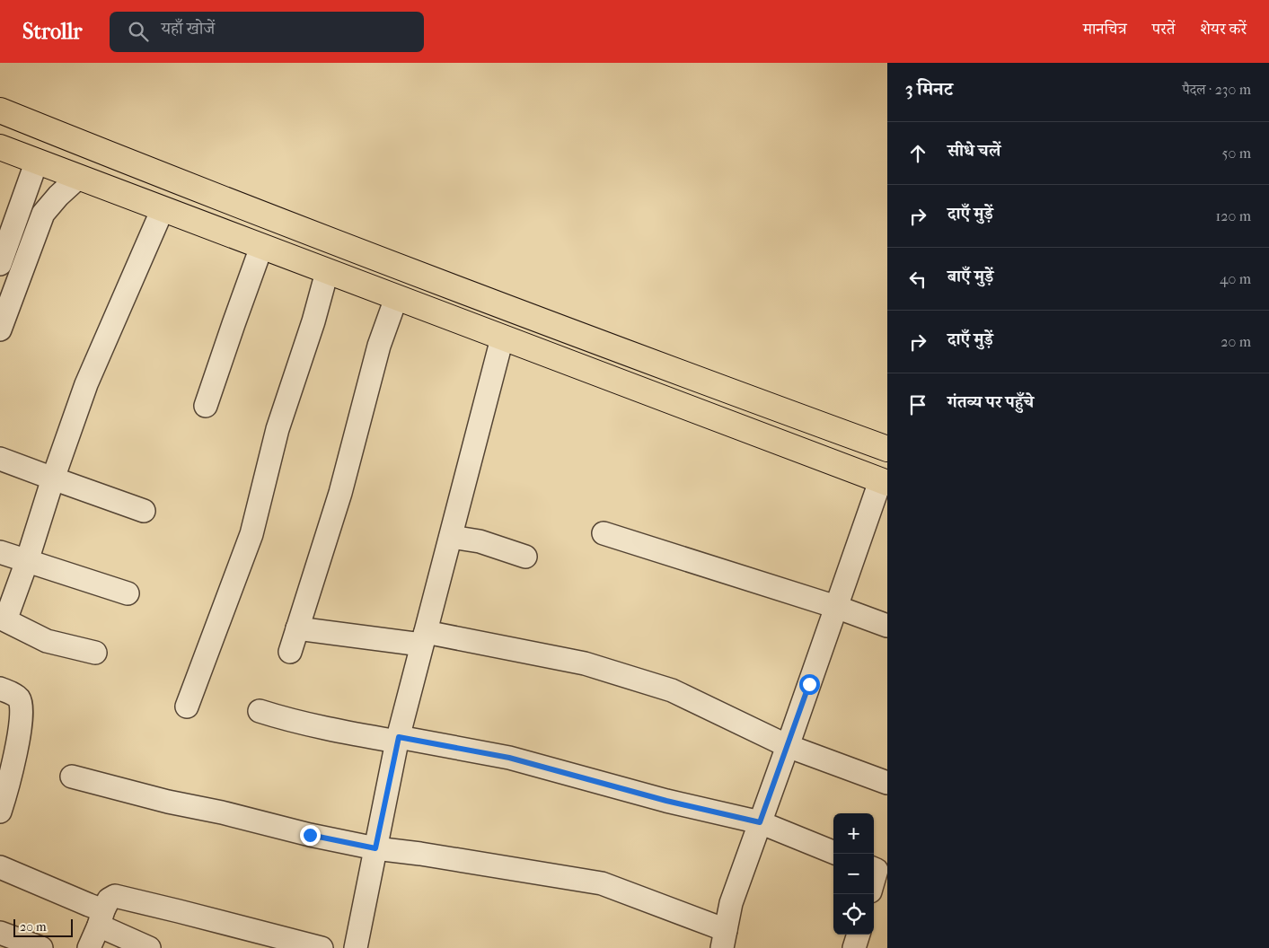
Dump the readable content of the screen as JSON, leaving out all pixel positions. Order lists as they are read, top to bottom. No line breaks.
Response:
{"scale_bar":"20 m","page":{"header":"Strollr","search":"यहाँ खोजें","nav":["मानचित्र","परतें","शेयर करें"],"heading":["3 मिनट","पैदल · 230 m"],"list":[["सीधे चलें","50 m"],["दाएँ मुड़ें","120 m"],["बाएँ मुड़ें","40 m"],["दाएँ मुड़ें","20 m"],"गंतव्य पर पहुँचे"],"map_buttons":["+","−"],"scale":"20 m"}}
